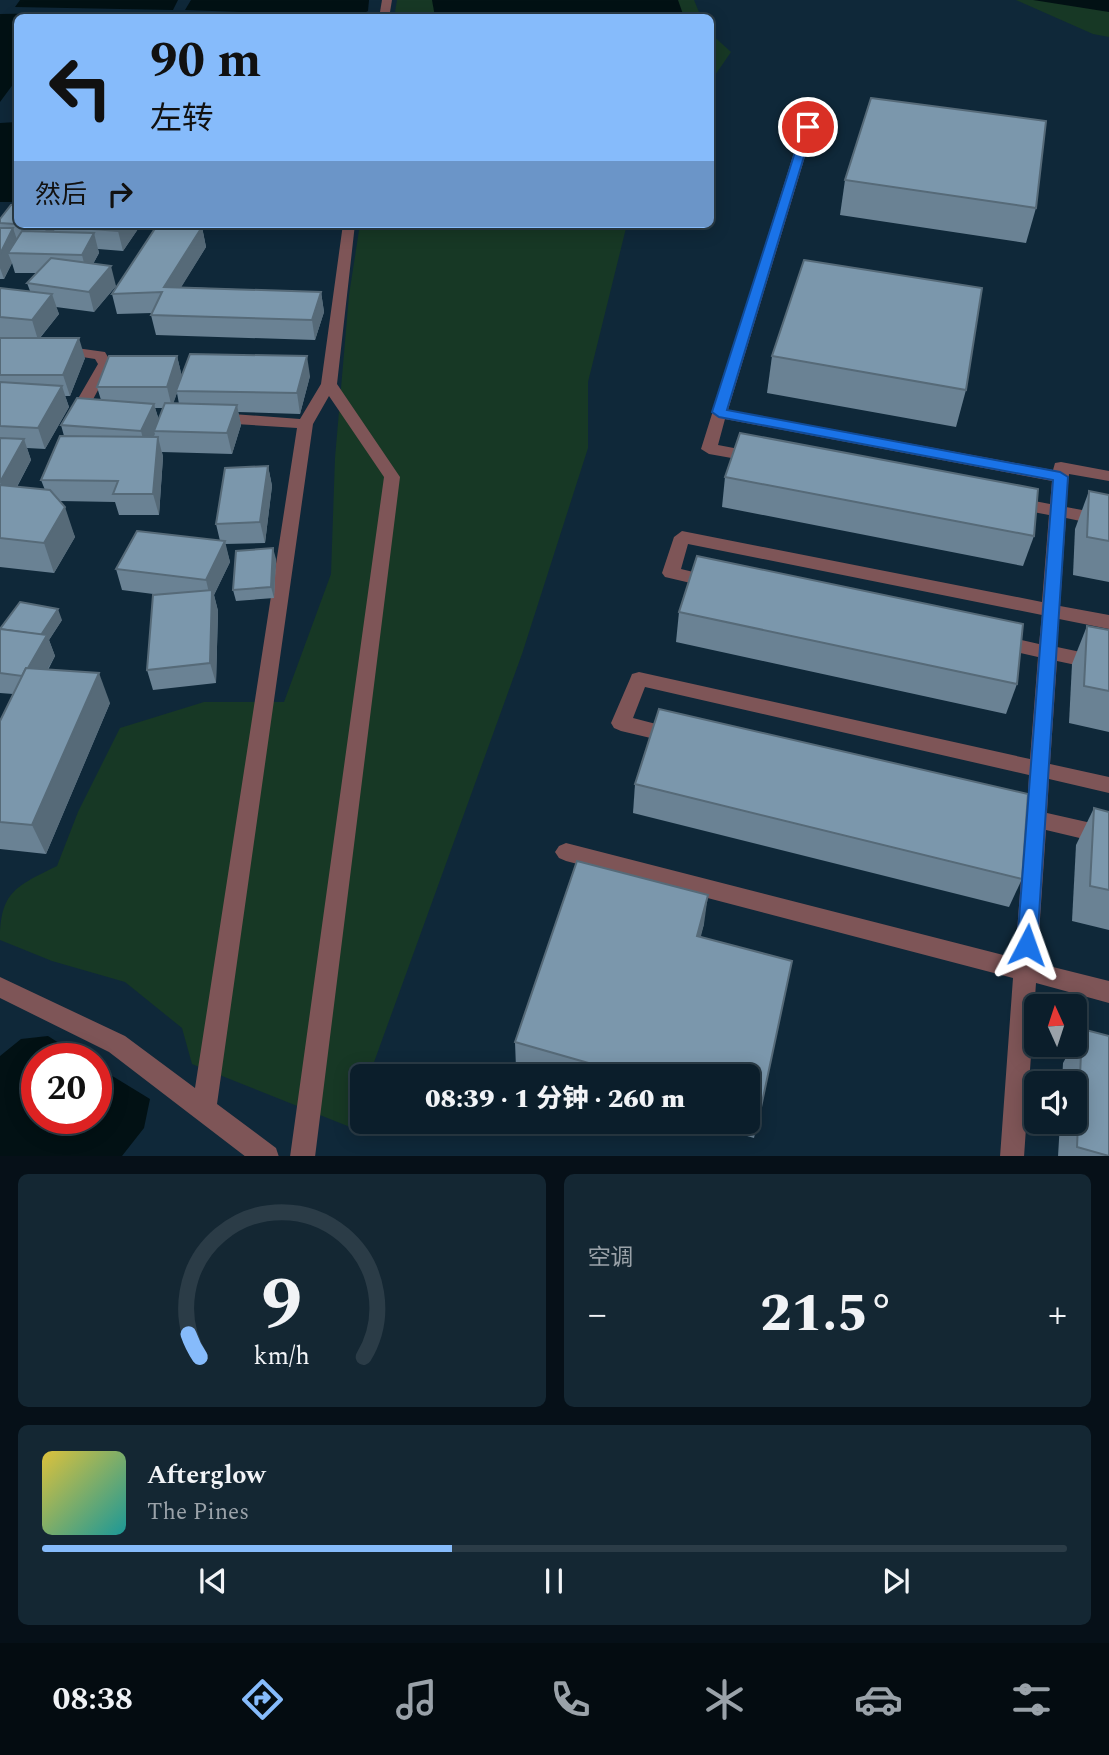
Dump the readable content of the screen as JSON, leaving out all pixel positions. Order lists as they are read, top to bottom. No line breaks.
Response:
{"north":"top","page":{"turn":["90 m","左转"],"then":"然后","limit":"20","trip":"08:39 · 1 分钟 · 260 m","tile":"空调","heat":["−","21.5°","+"],"song":["Afterglow","The Pines"],"tabs":"08:38","gauge":["9","km/h"]}}
